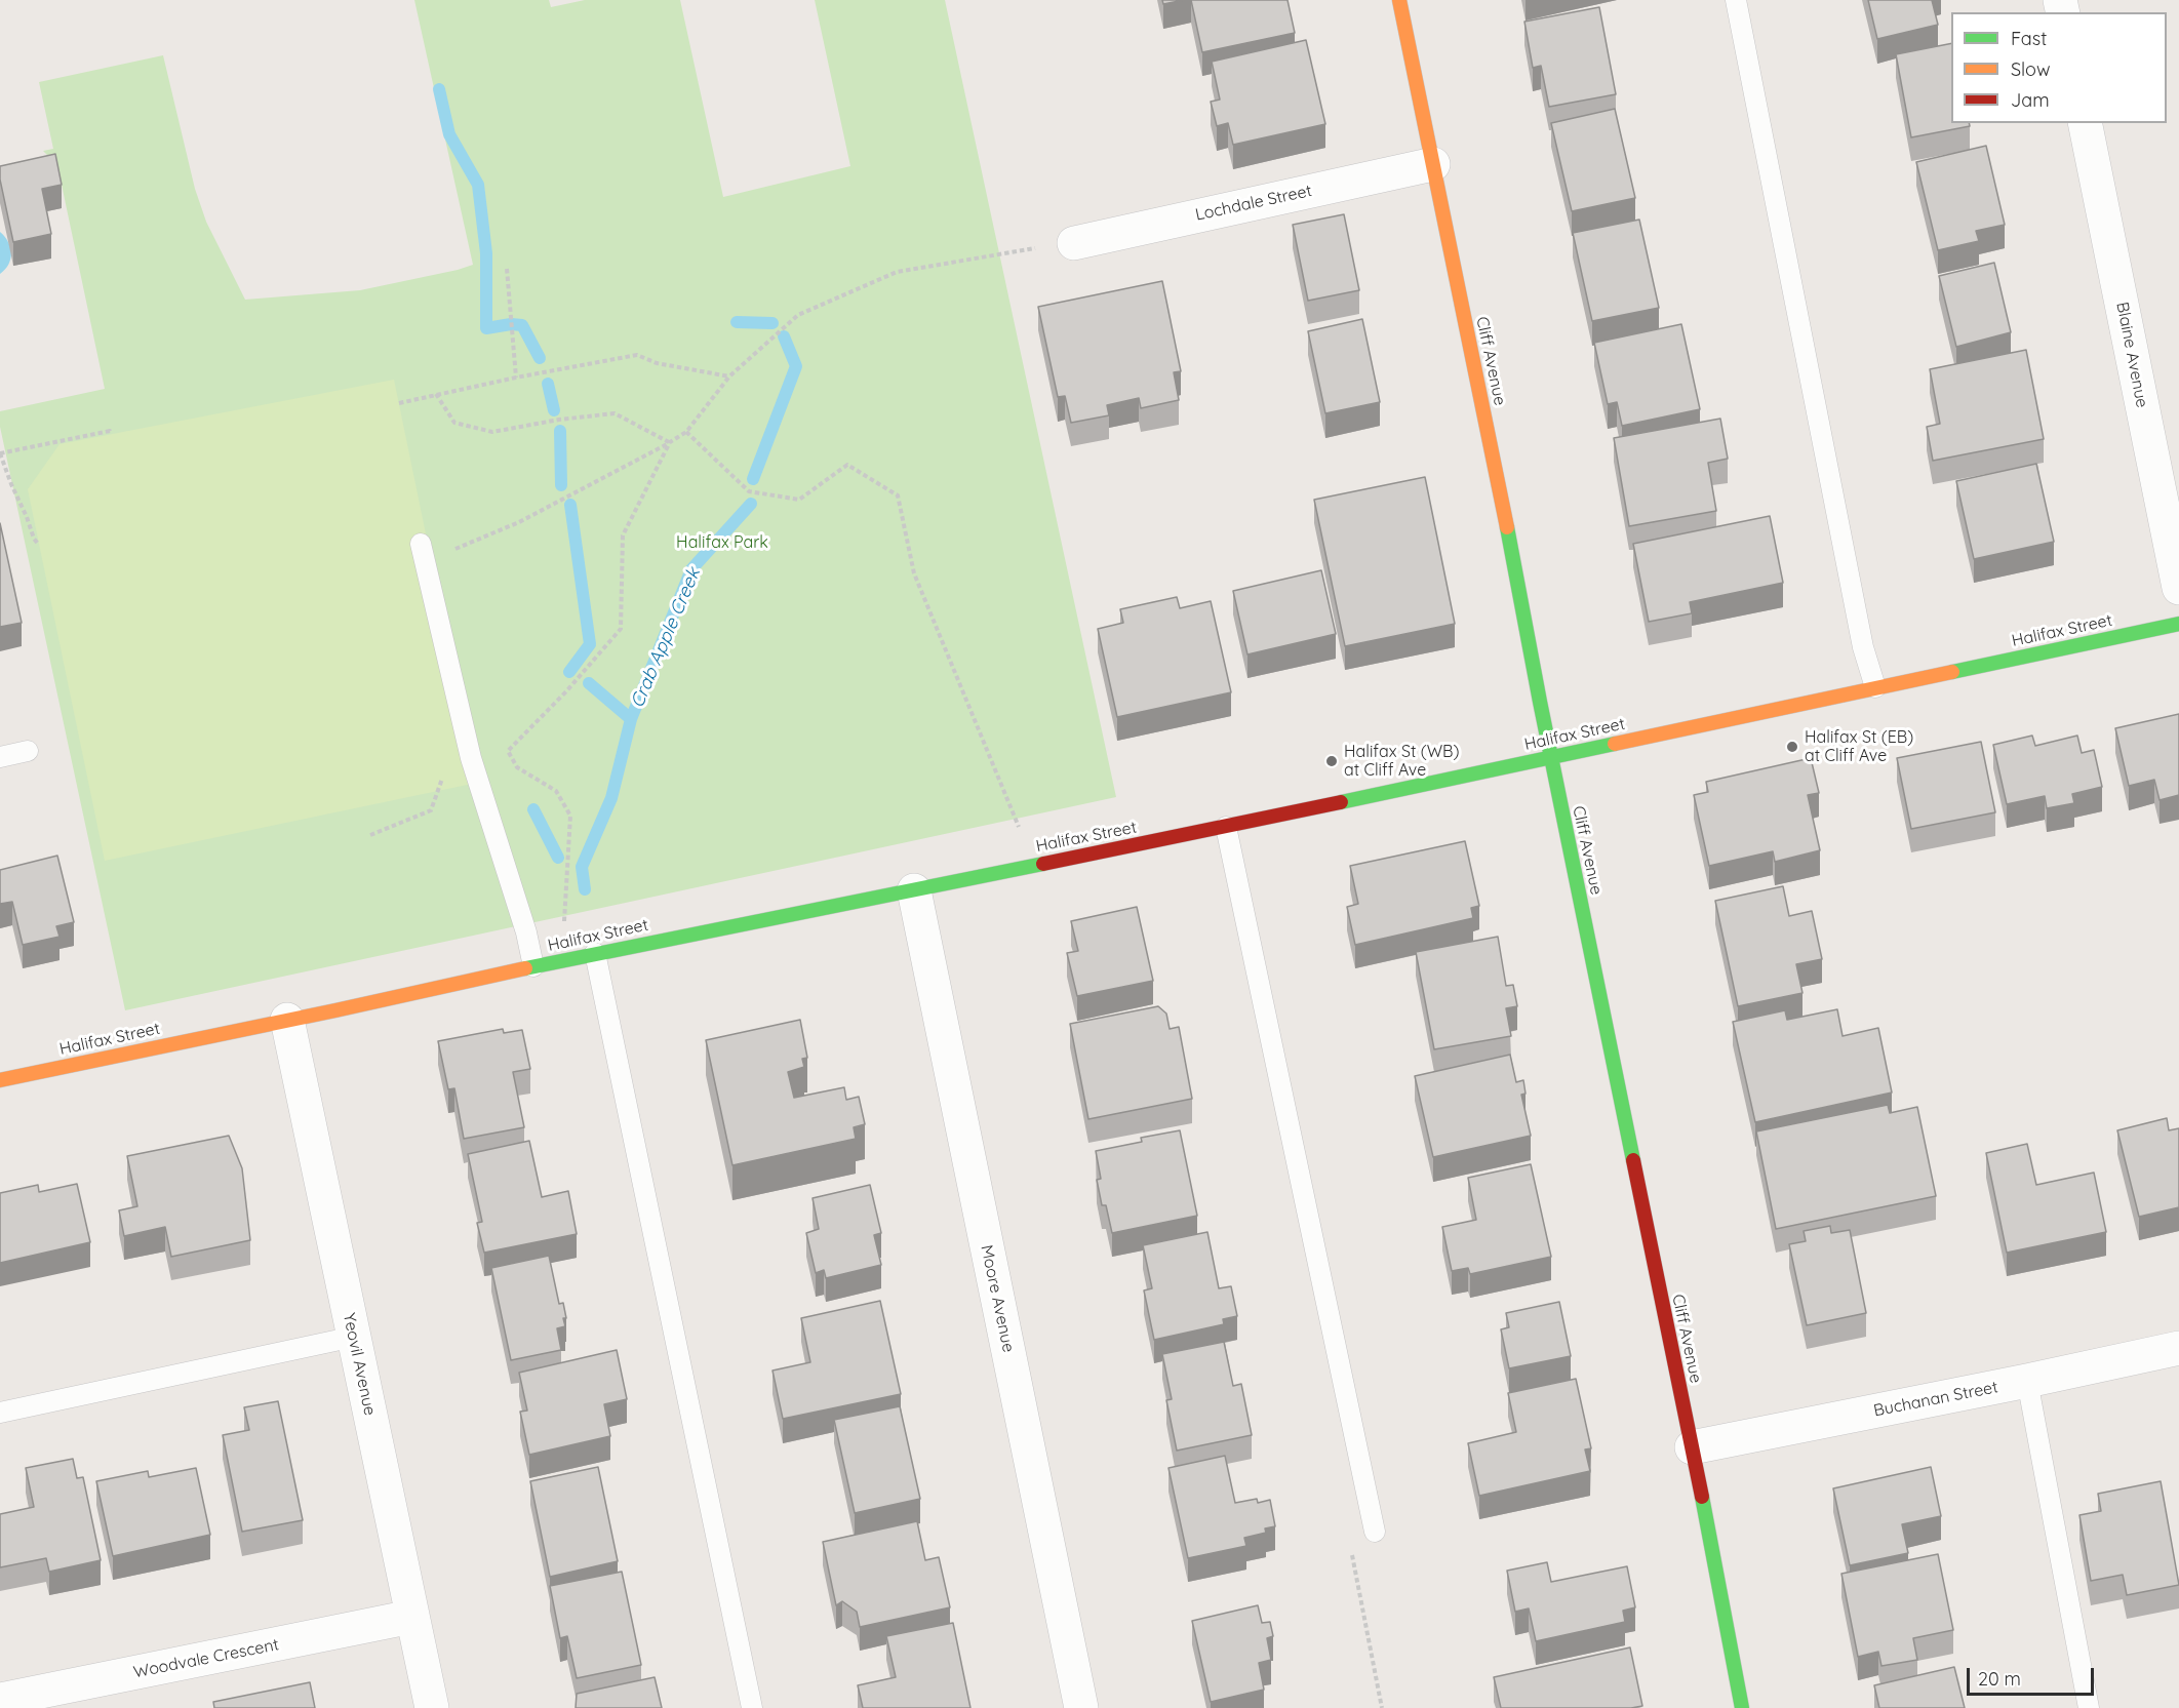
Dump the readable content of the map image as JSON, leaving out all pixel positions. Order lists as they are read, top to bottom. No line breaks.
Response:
{"streets":{"street":["Lochdale Street","Blaine Avenue","Cliff Avenue","Halifax Street","Moore Avenue","Yeovil Avenue","Buchanan Street","Woodvale Crescent"]},"crossings":[["Lochdale Street","Cliff Avenue"],["Cliff Avenue","Halifax Street"],["Cliff Avenue","Buchanan Street"],["Halifax Street","Moore Avenue"],["Halifax Street","Yeovil Avenue"],["Yeovil Avenue","Woodvale Crescent"]],"water":["Crab Apple Creek"],"parks":["Halifax Park"],"places":["Halifax St (EB) at Cliff Ave","Halifax St (WB) at Cliff Ave"],"legend":["Fast","Slow","Jam"],"scale_bar":"20 m"}
